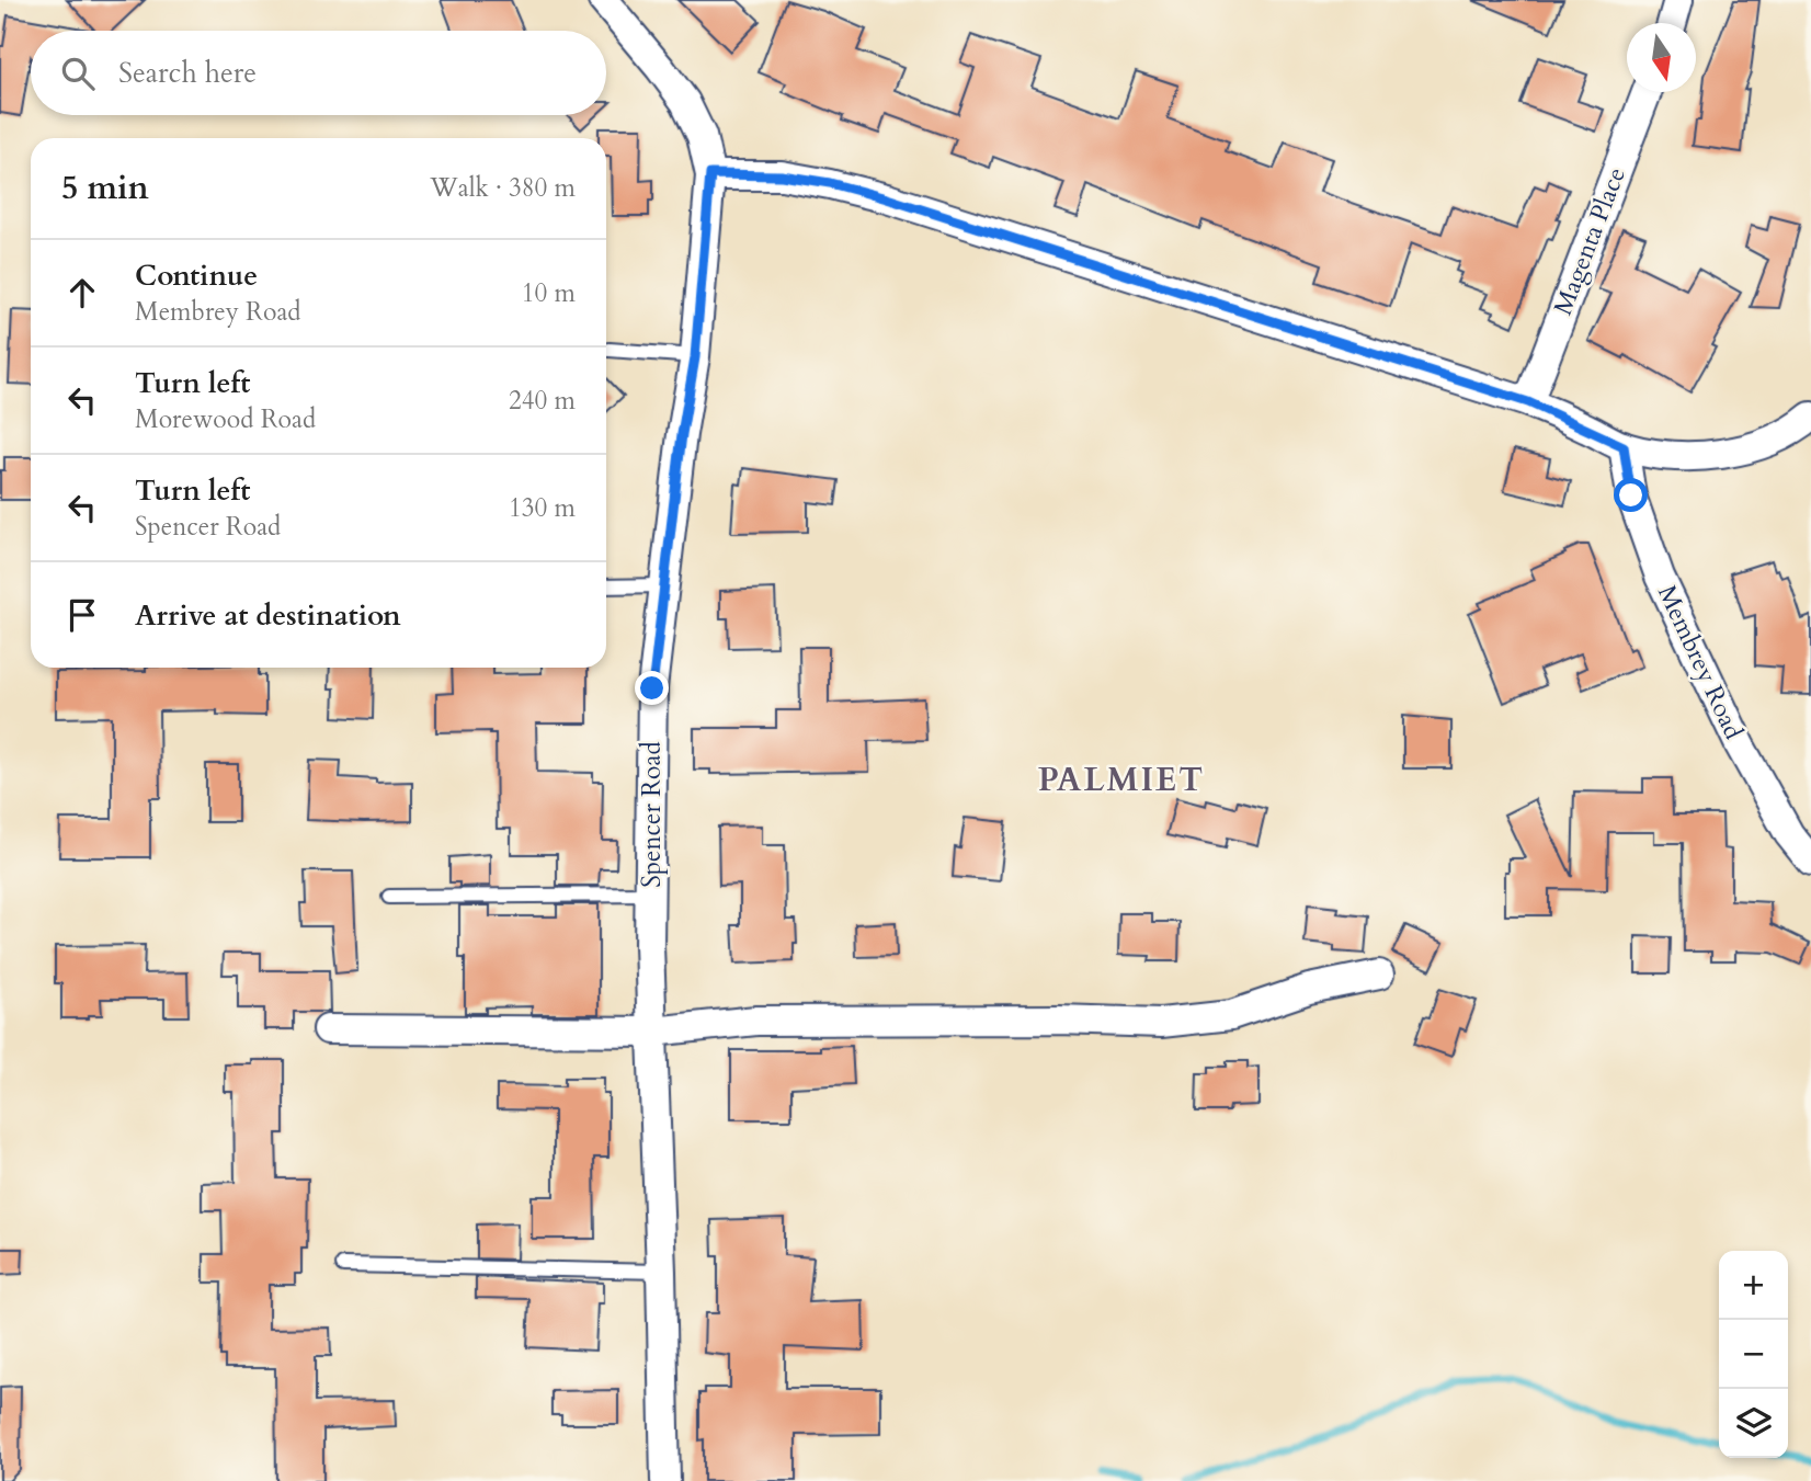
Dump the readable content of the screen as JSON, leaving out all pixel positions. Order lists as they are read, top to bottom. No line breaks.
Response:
{"streets":{"street":["Magenta Place","Membrey Road","Spencer Road"]},"districts":["PALMIET"],"north":"bottom","page":{"search":"Search here","heading":["5 min","Walk · 380 m"],"list":[["Continue","Membrey Road","10 m"],["Turn left","Morewood Road","240 m"],["Turn left","Spencer Road","130 m"],"Arrive at destination"],"map_buttons":["+","−"]}}
